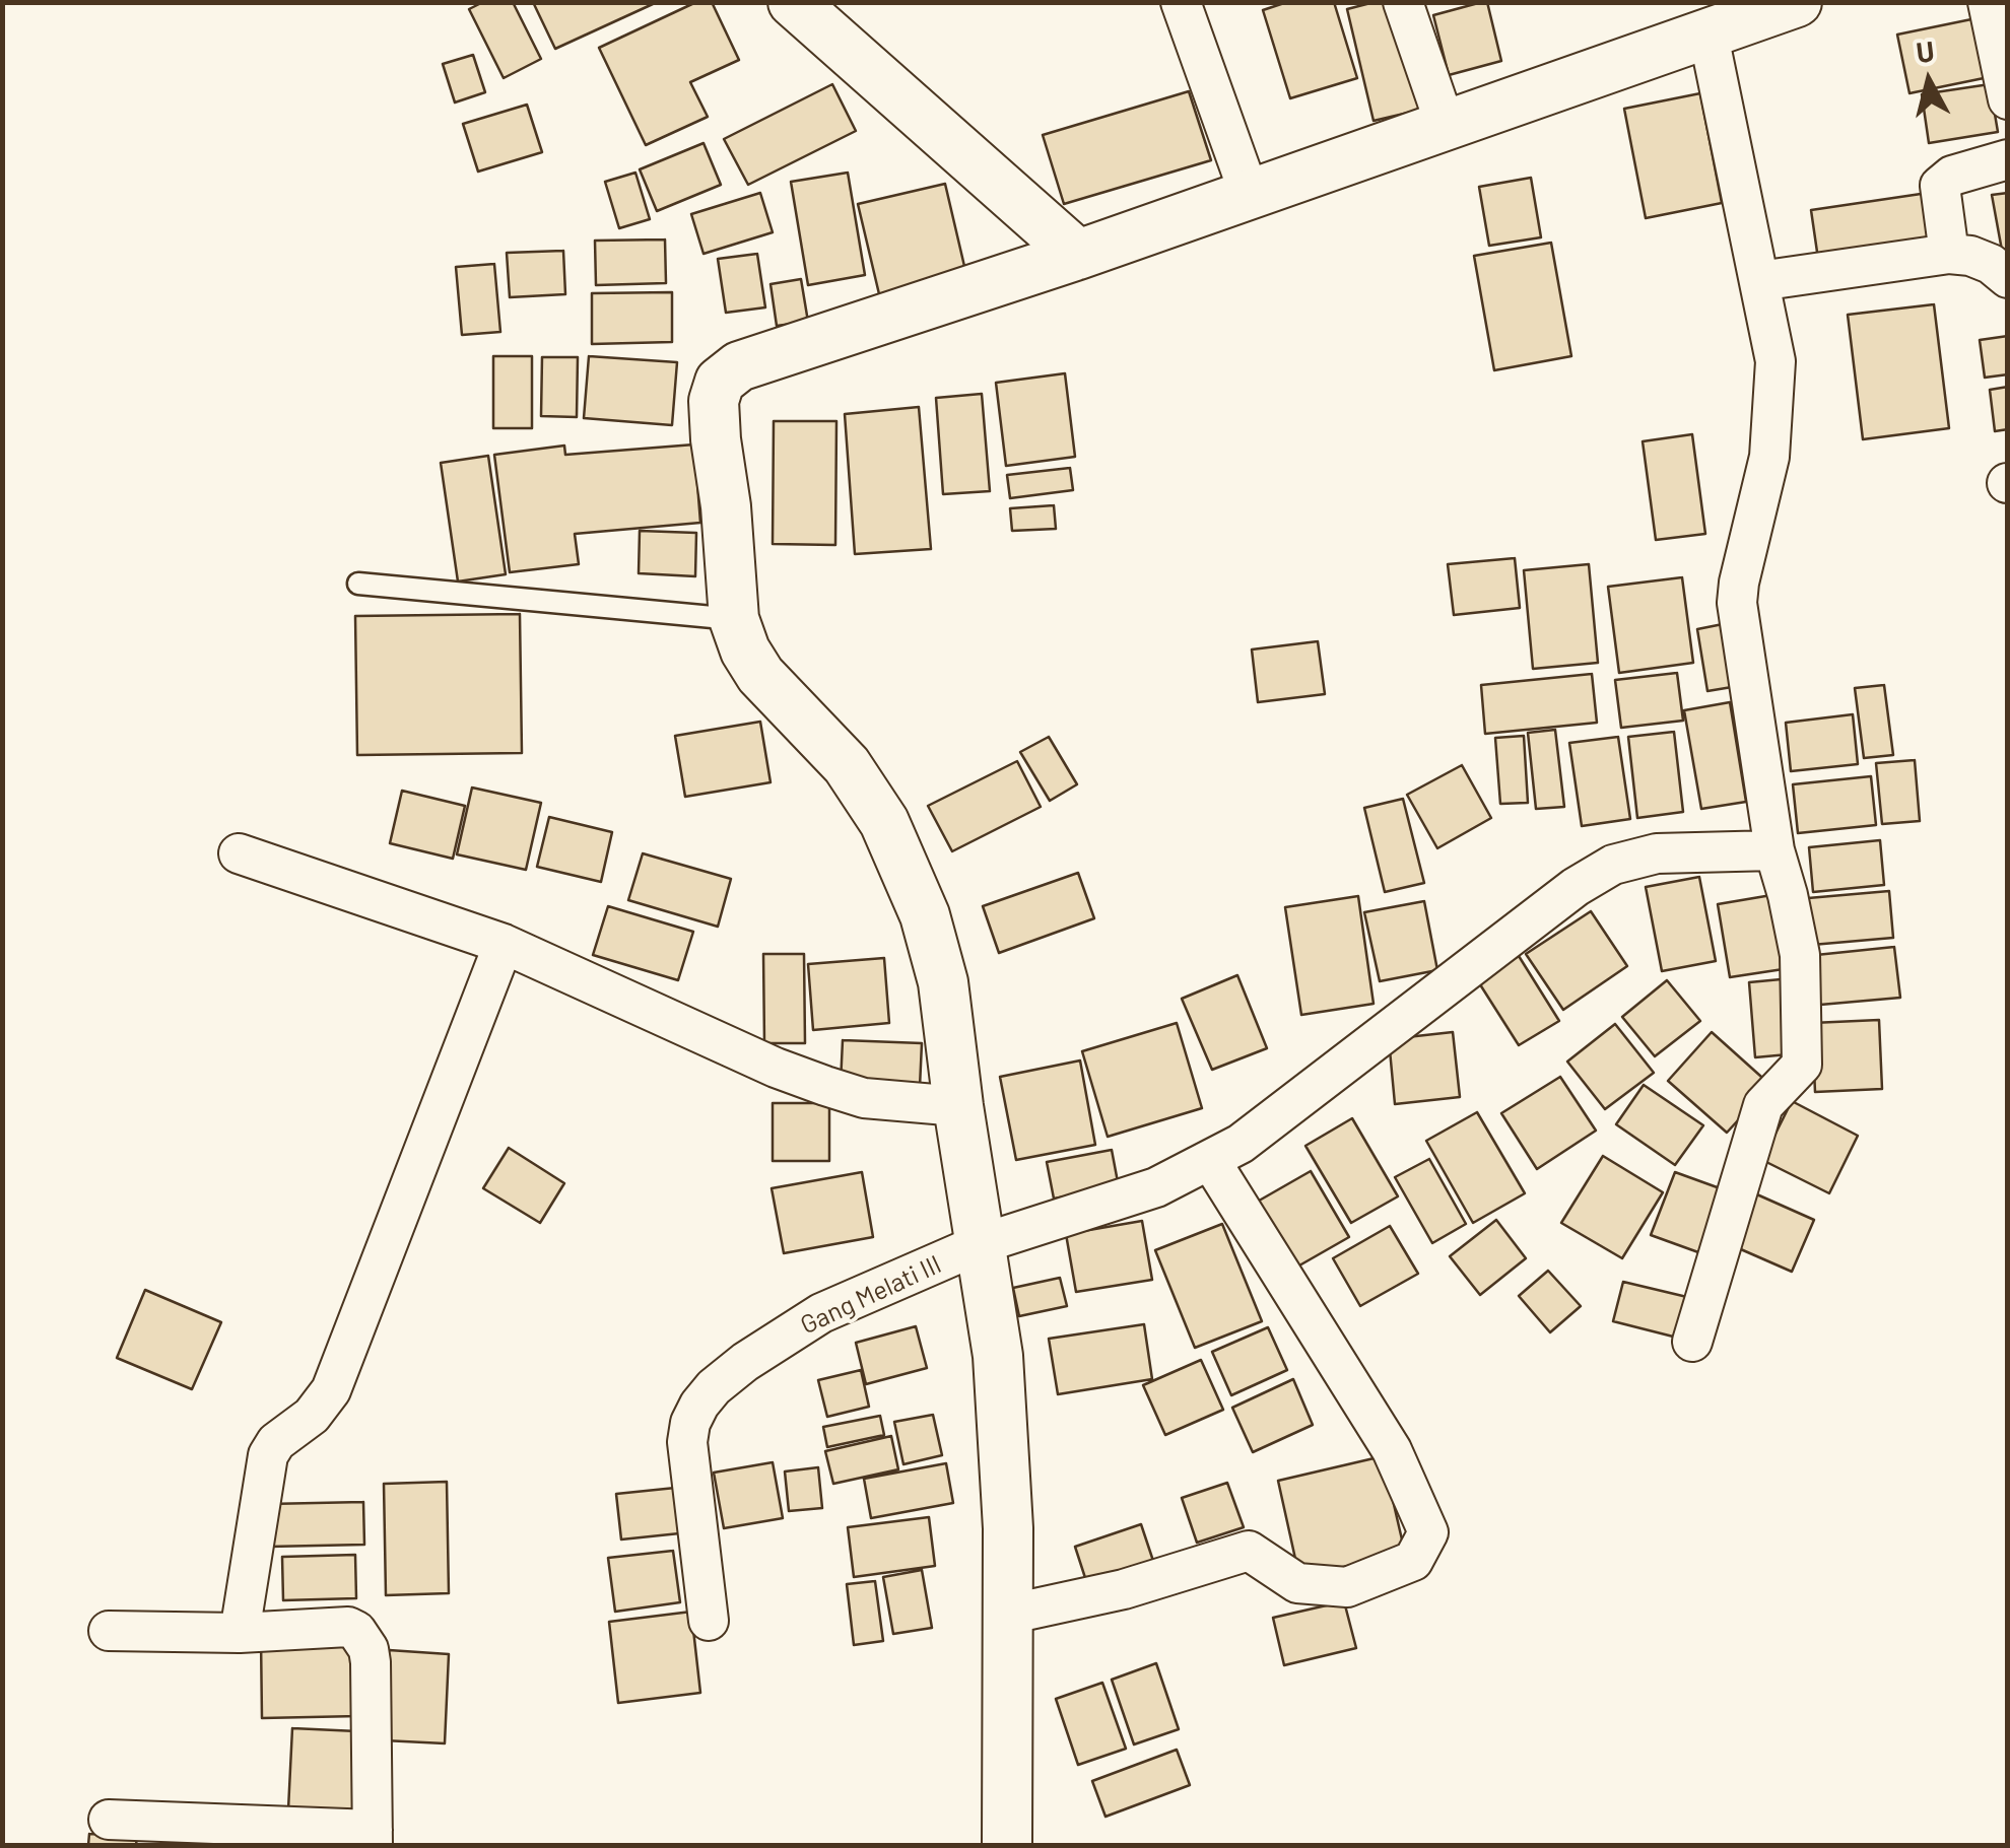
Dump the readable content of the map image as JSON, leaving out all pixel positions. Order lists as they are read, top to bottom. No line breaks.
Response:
{"streets":{"street":["Gang Melati III"]},"north":"top"}
